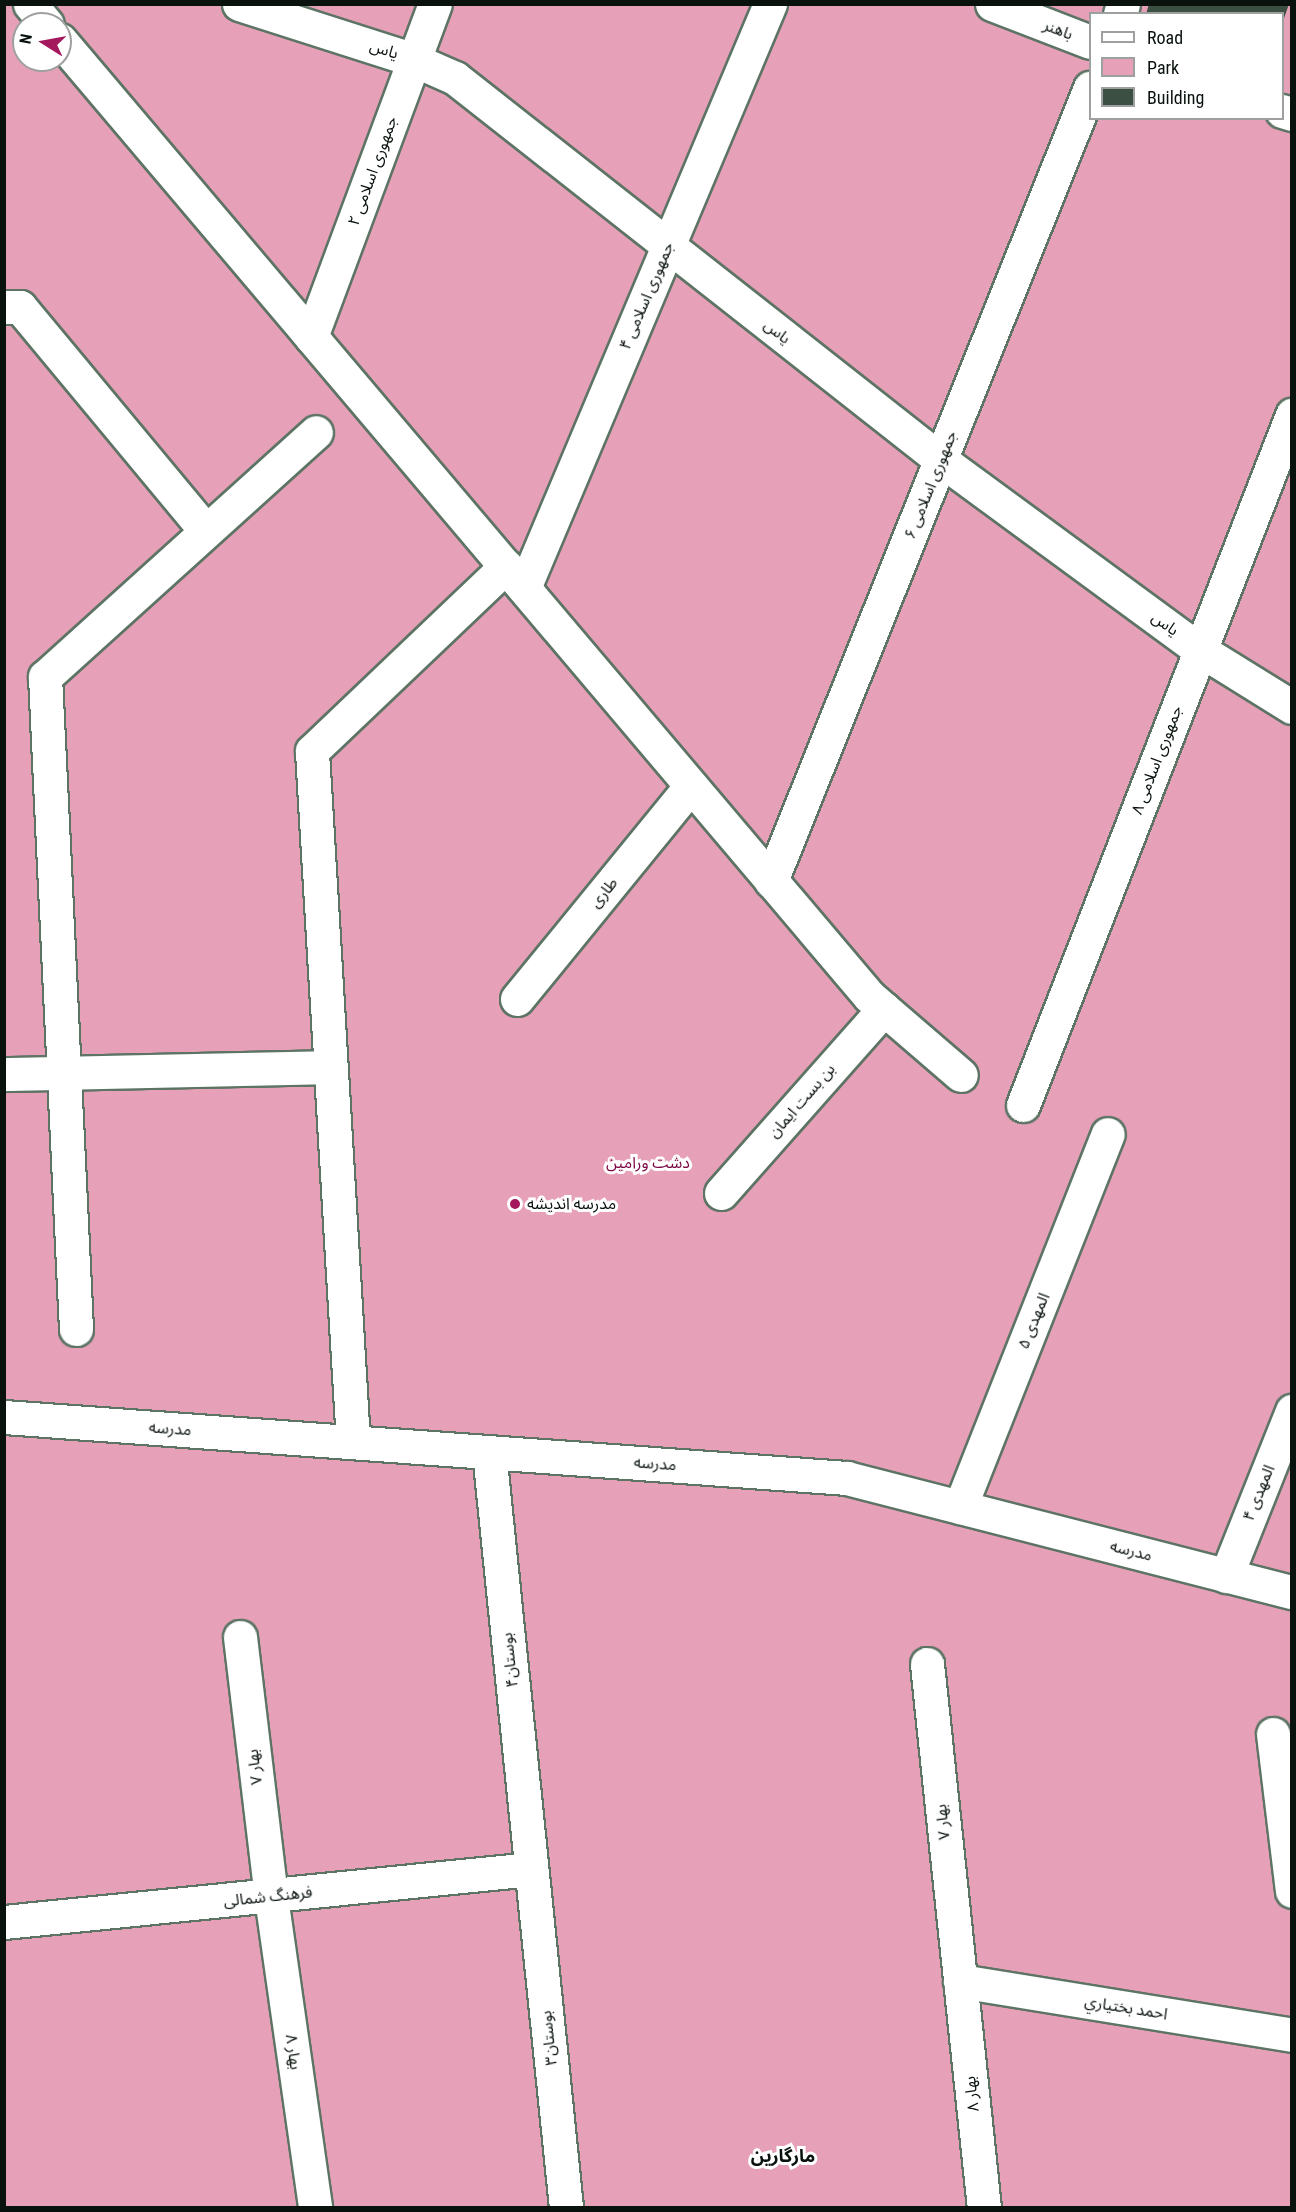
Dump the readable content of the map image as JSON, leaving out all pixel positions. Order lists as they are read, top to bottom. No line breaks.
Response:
{"streets":{"street":["باهنر","یاس","جمهوری اسلامی ۲","جمهوری اسلامی ۴","جمهوری اسلامی ۶","جمهوری اسلامی ۸","طاری","بن بست ایمان","المهدی ۵","مدرسه","المهدی ۴","بوستان۴","بهار ۷","فرهنگ شمالی","احمد بختياري","بوستان۳","بهار ۸"]},"crossings":[["یاس","جمهوری اسلامی ۲"],["یاس","جمهوری اسلامی ۴"],["یاس","جمهوری اسلامی ۶"],["یاس","جمهوری اسلامی ۸"],["المهدی ۵","مدرسه"],["مدرسه","المهدی ۴"],["مدرسه","بوستان۴"],["بوستان۴","فرهنگ شمالی"],["بوستان۴","بوستان۳"],["بهار ۷","فرهنگ شمالی"],["بهار ۷","احمد بختياري"],["بهار ۷","بهار ۸"],["فرهنگ شمالی","بوستان۳"],["فرهنگ شمالی","بهار ۸"],["احمد بختياري","بهار ۸"]],"districts":["مارگارین"],"parks":["دشت ورامین"],"places":["مدرسه اندیشه"],"legend":["Road","Park","Building"],"north":"left"}
